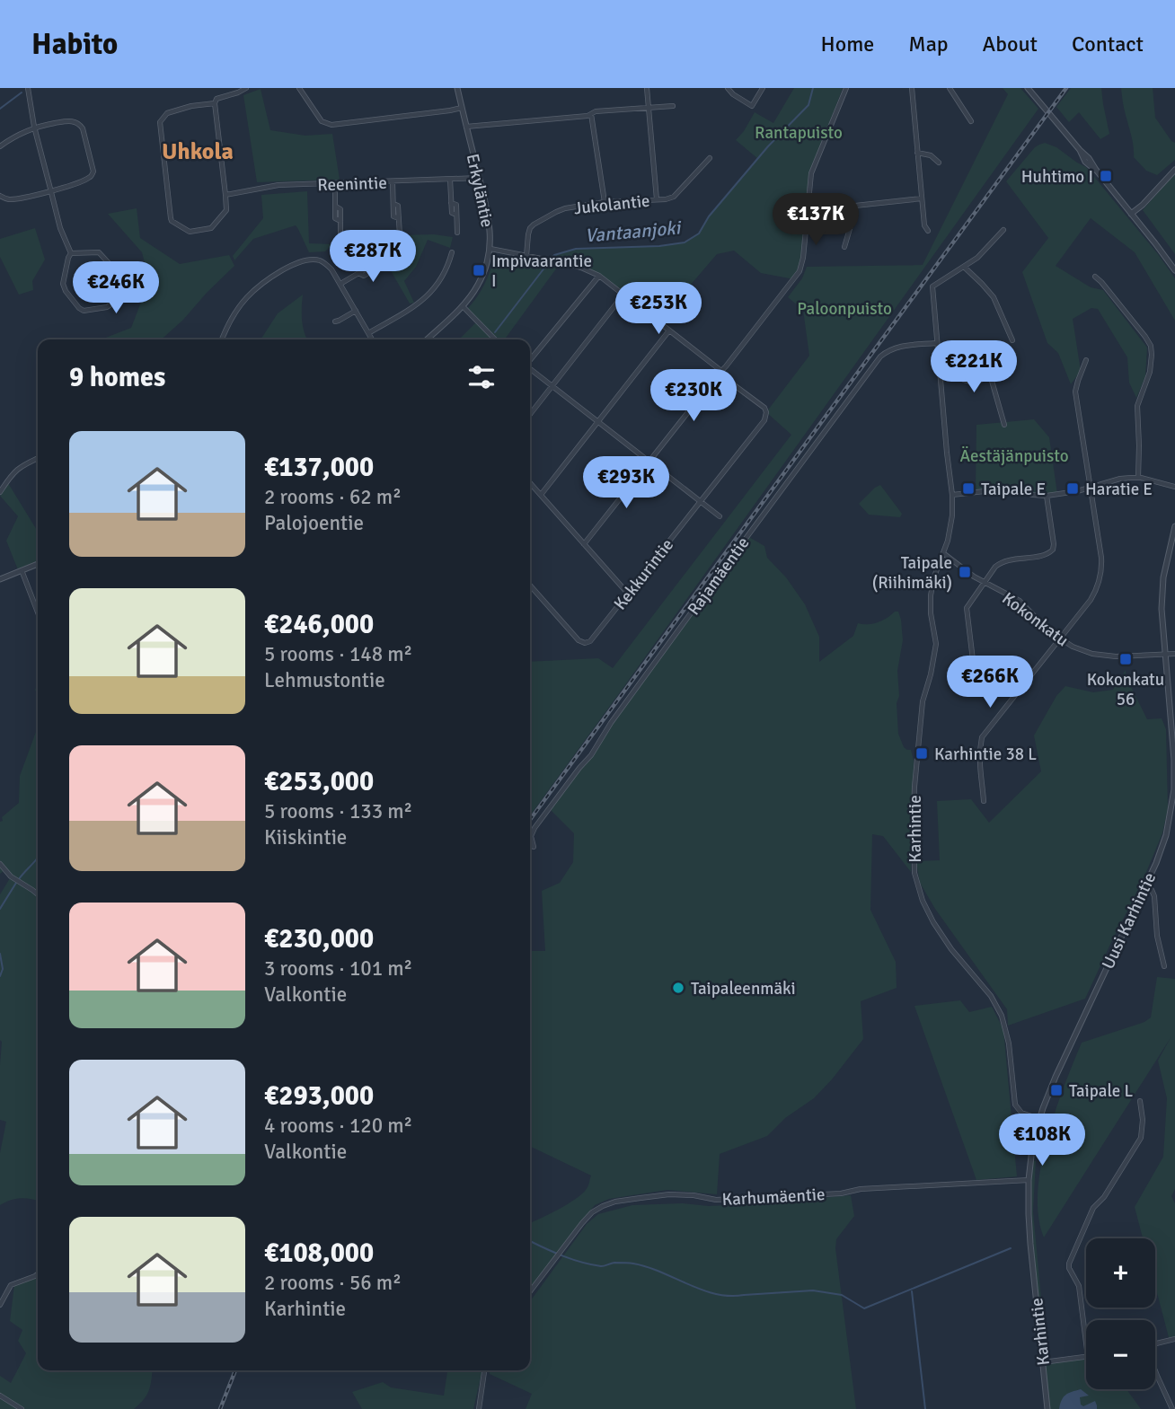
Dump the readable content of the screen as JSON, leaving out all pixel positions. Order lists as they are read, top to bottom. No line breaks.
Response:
{"streets":{"street":["Reenintie","Erkyläntie","Jukolantie","Kekkurintie","Rajamäentie","Kokonkatu","Karhintie","Uusi Karhintie","Karhumäentie"]},"crossings":[["Reenintie","Erkyläntie"],["Rajamäentie","Karhintie"],["Kokonkatu","Karhintie"],["Kokonkatu","Uusi Karhintie"],["Karhintie","Uusi Karhintie"],["Karhintie","Karhumäentie"]],"districts":["Uhkola"],"water":["Vantaanjoki"],"parks":["Rantapuisto","Paloonpuisto","Äestäjänpuisto"],"places":{"transit":["Huhtimo I","Impivaarantie I","Taipale E","Haratie E","Taipale (Riihimäki)","Kokonkatu 56","Karhintie 38 L","Taipale L"],"other":["Taipaleenmäki"]},"page":{"header":"Habito","nav":["Home","Map","About","Contact"],"price":["€137K","€287K","€246K","€253K","€221K","€230K","€293K","€266K","€108K"],"heading":"9 homes","list":[{"name":"€137,000","note":"2 rooms · 62 m² · Palojoentie"},{"name":"€246,000","note":"5 rooms · 148 m² · Lehmustontie"},{"name":"€253,000","note":"5 rooms · 133 m² · Kiiskintie"},{"name":"€230,000","note":"3 rooms · 101 m² · Valkontie"},{"name":"€293,000","note":"4 rooms · 120 m² · Valkontie"},{"name":"€108,000","note":"2 rooms · 56 m² · Karhintie"}],"map_buttons":["+","−"]}}
